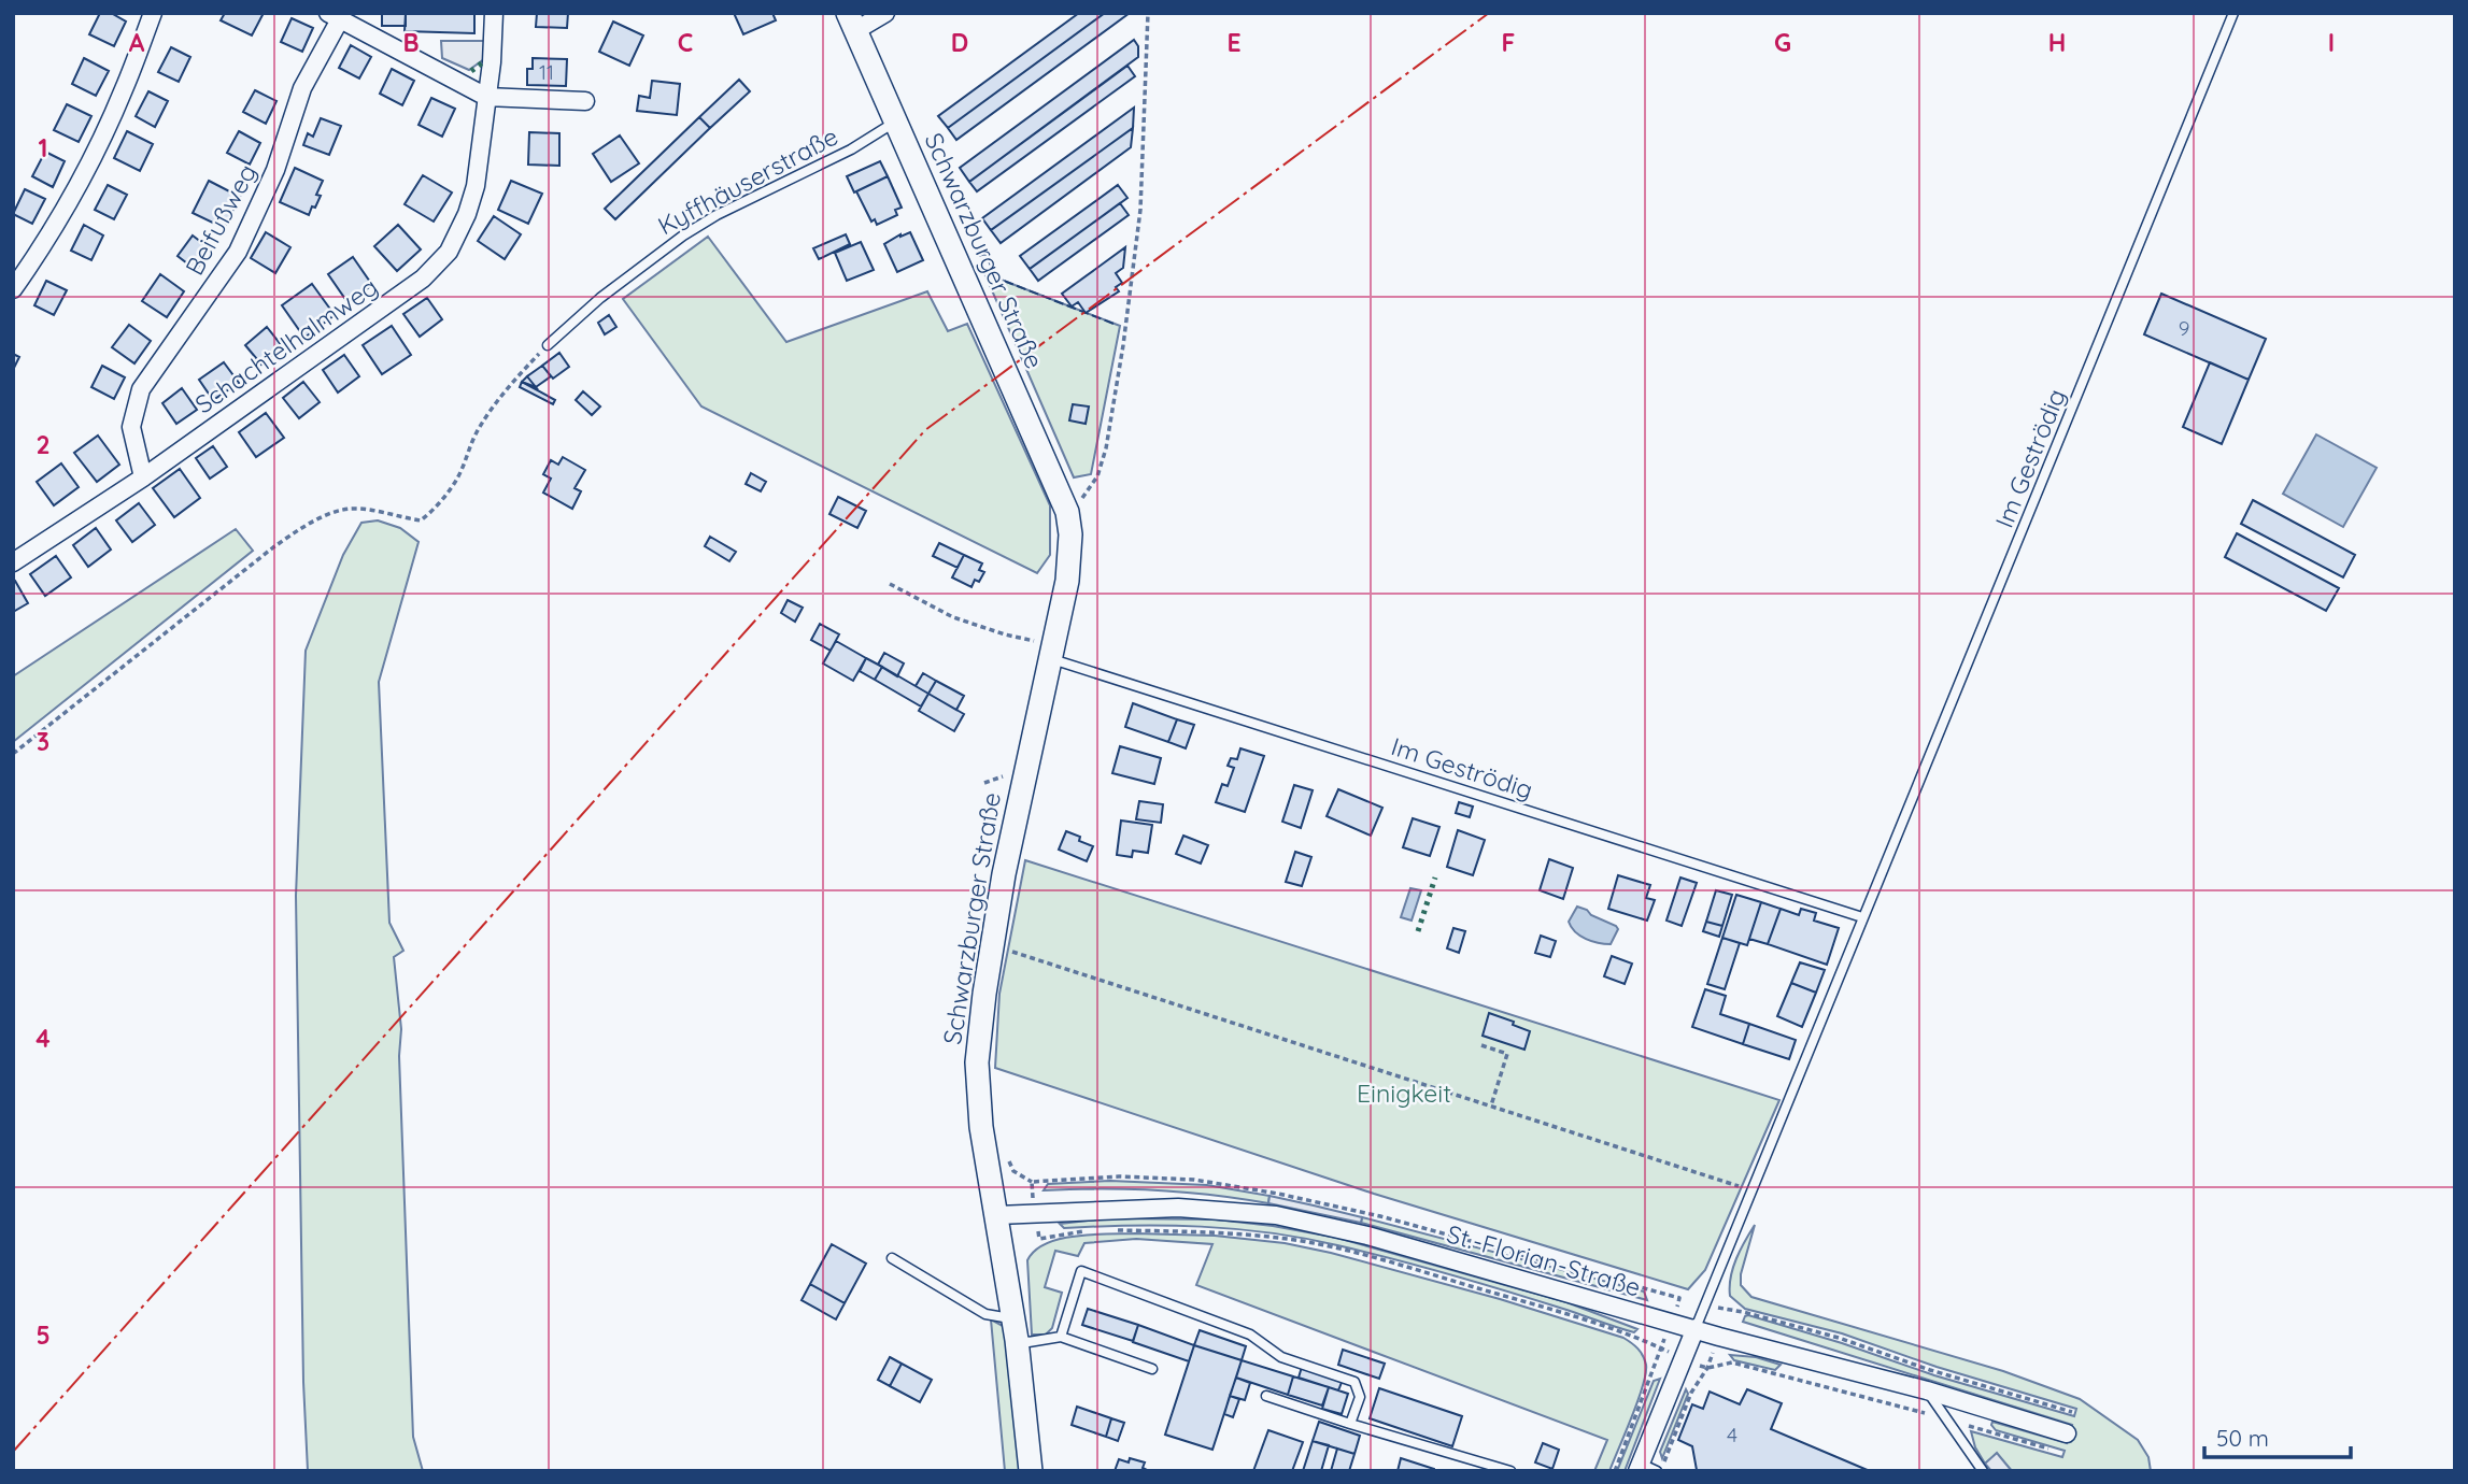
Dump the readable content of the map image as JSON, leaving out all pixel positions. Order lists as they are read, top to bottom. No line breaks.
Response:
{"streets":{"street":["Beifußweg","Schwarzburger Straße","Schachtelhalmweg","St.-Florian-Straße"],"lane":["Kyffhäuserstraße","Im Geströdig"]},"crossings":[["Kyffhäuserstraße","Schwarzburger Straße"],["Beifußweg","Schachtelhalmweg"],["Schwarzburger Straße","Im Geströdig"],["Schwarzburger Straße","St.-Florian-Straße"],["Im Geströdig","St.-Florian-Straße"]],"parks":["Einigkeit"],"house_numbers":["11","9","4"],"scale_bar":"50 m","grid":{"columns":["A","B","C","D","E","F","G","H","I"],"rows":["1","2","3","4","5"]}}
